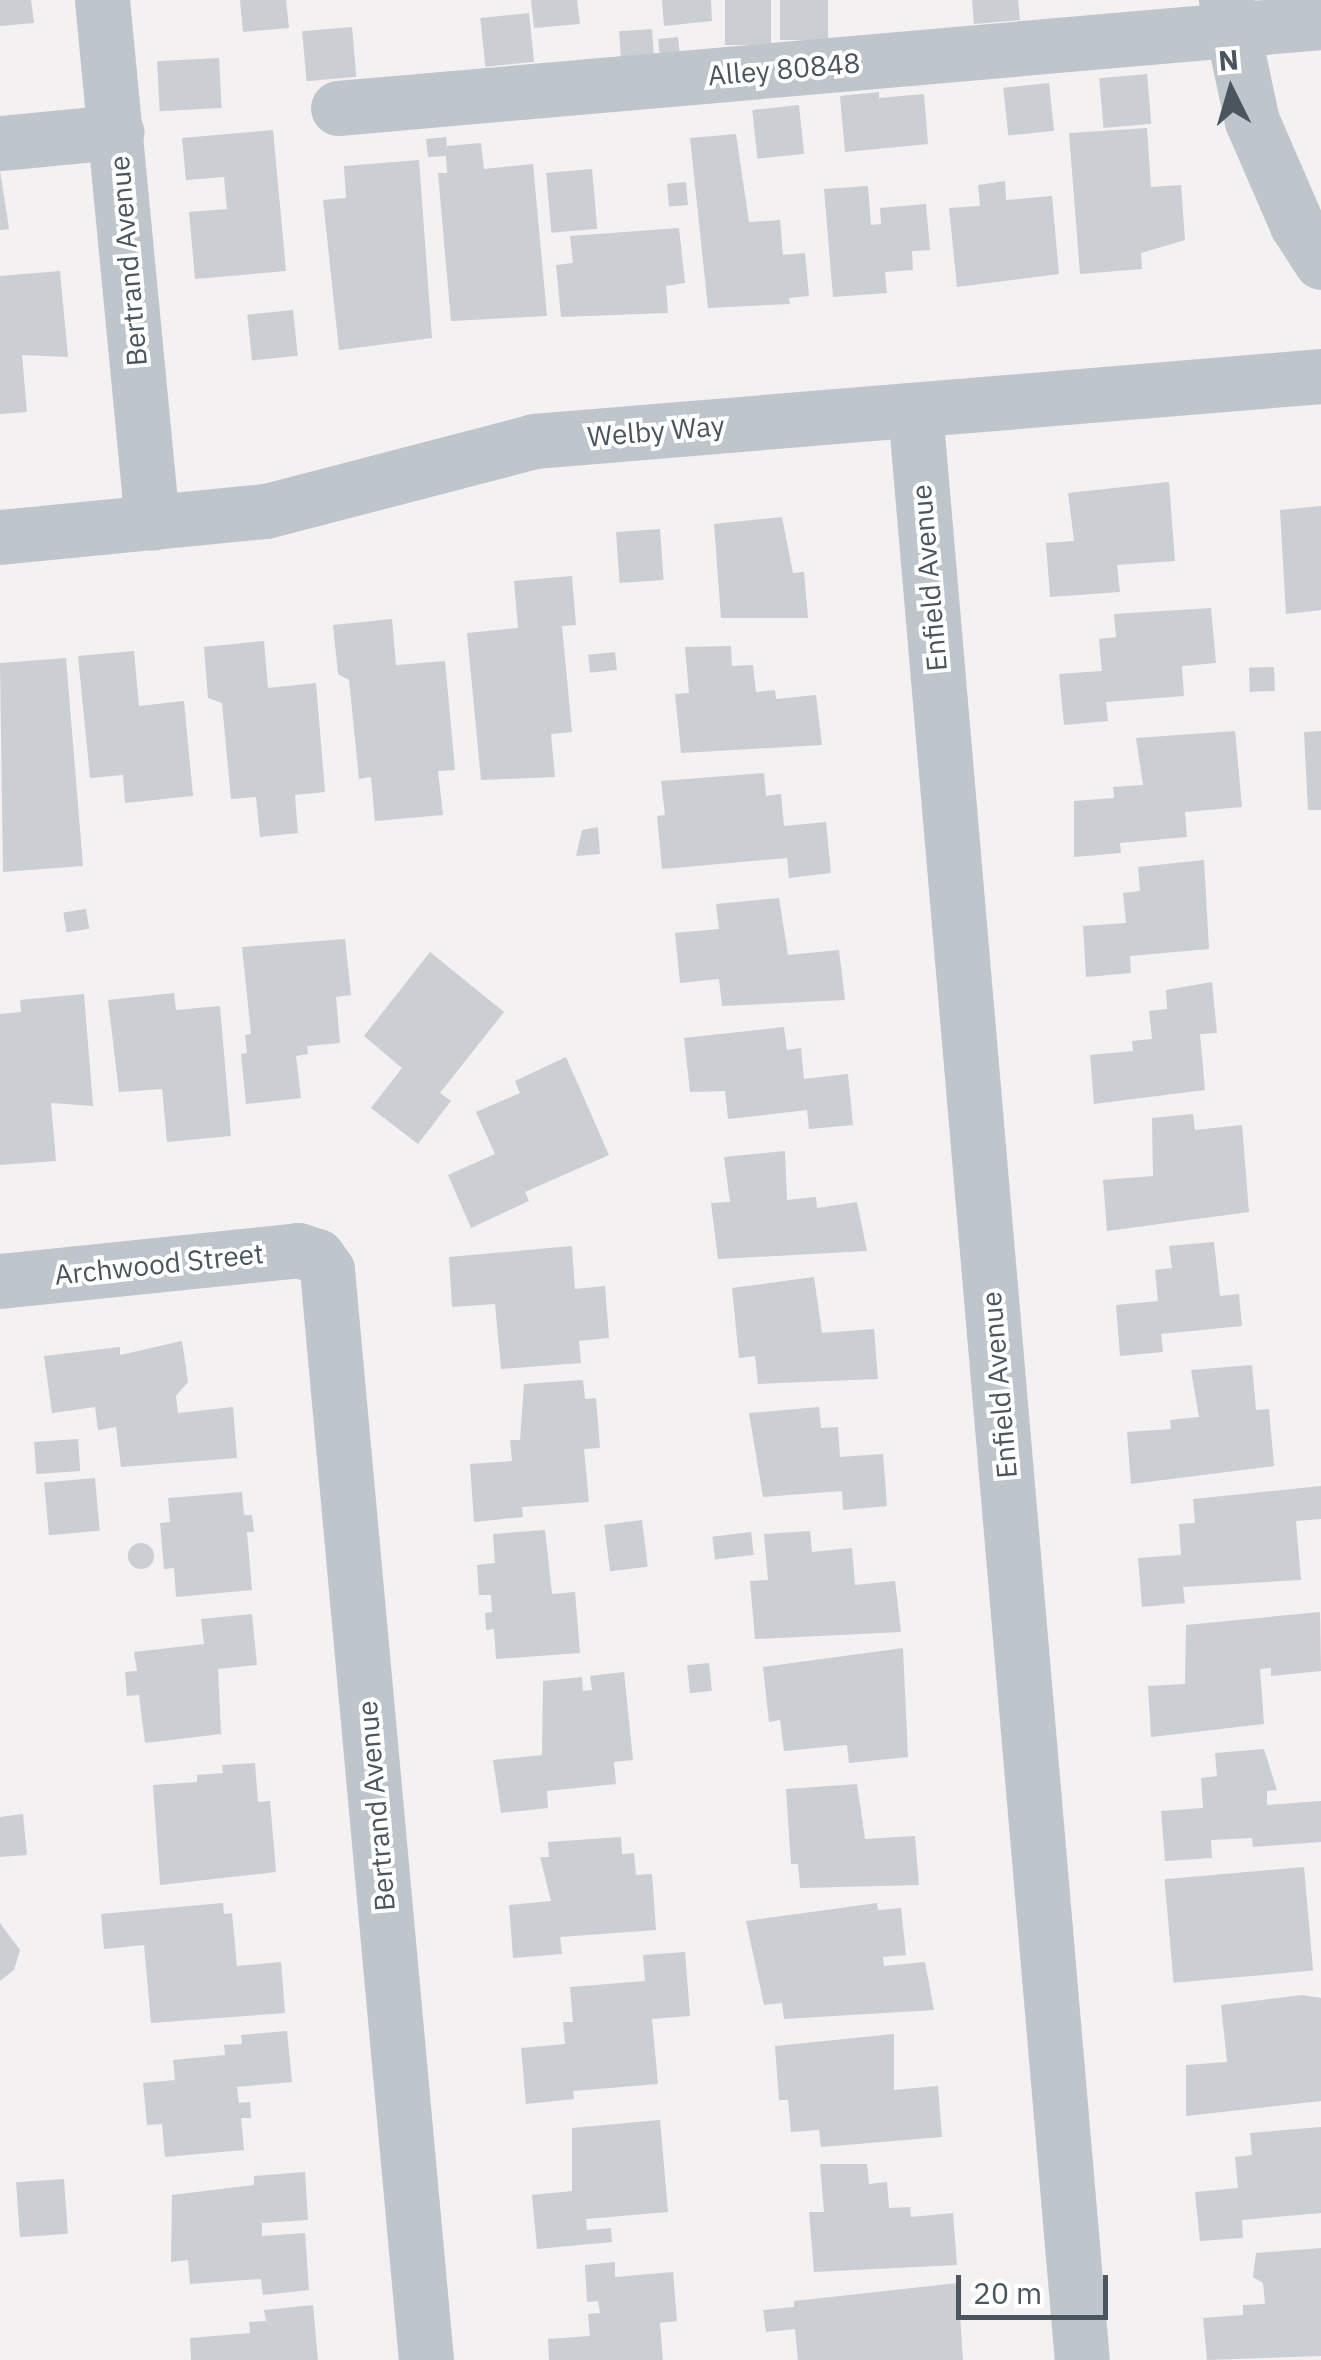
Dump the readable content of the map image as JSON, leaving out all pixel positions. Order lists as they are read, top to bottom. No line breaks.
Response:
{"streets":{"street":["Alley 80848","Bertrand Avenue","Welby Way","Enfield Avenue","Archwood Street"]},"crossings":[["Bertrand Avenue","Welby Way"],["Bertrand Avenue","Archwood Street"],["Welby Way","Enfield Avenue"]],"scale_bar":"20 m","north":"top"}
